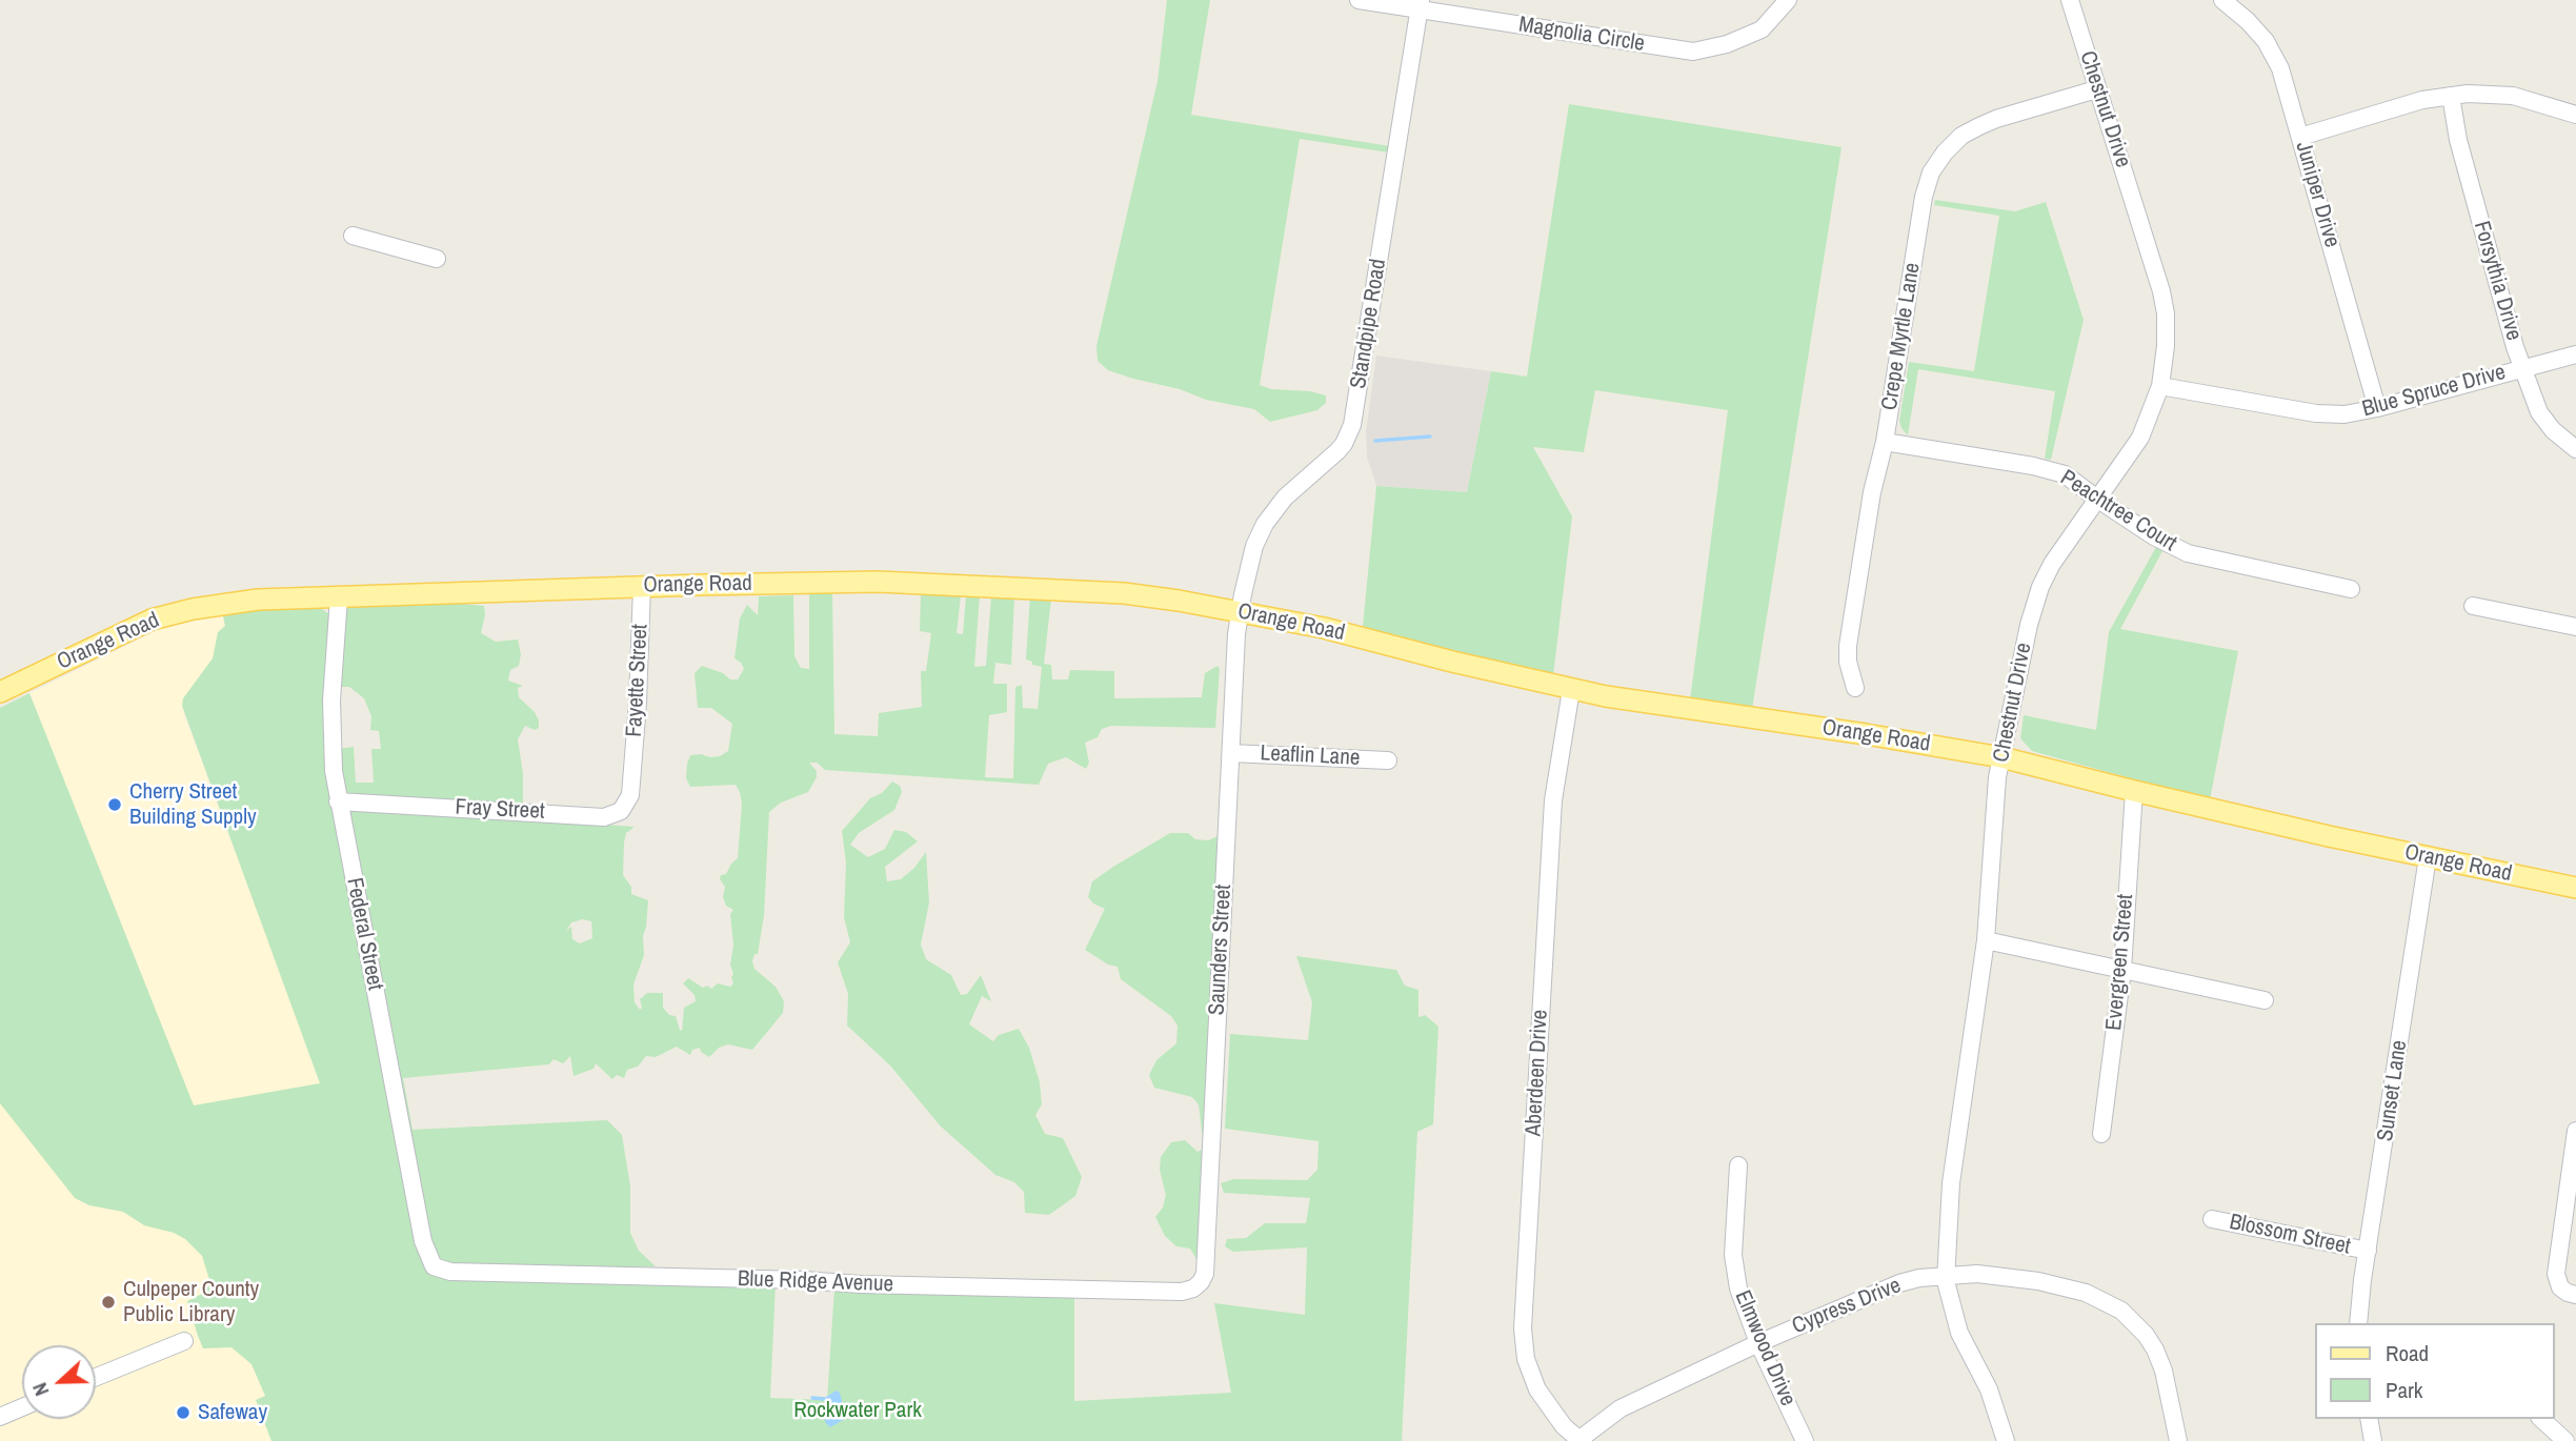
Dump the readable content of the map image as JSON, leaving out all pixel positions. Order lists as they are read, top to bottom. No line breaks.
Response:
{"streets":{"main road":["Orange Road"],"street":["Magnolia Circle","Chestnut Drive","Juniper Drive","Forsythia Drive","Standpipe Road","Crepe Myrtle Lane","Blue Spruce Drive","Peachtree Court","Fayette Street","Leaflin Lane","Fray Street","Federal Street","Saunders Street","Evergreen Street","Aberdeen Drive","Sunset Lane","Blossom Street","Blue Ridge Avenue","Cypress Drive","Elmwood Drive"]},"crossings":[["Magnolia Circle","Standpipe Road"],["Chestnut Drive","Crepe Myrtle Lane"],["Chestnut Drive","Blue Spruce Drive"],["Chestnut Drive","Peachtree Court"],["Chestnut Drive","Orange Road"],["Chestnut Drive","Cypress Drive"],["Juniper Drive","Blue Spruce Drive"],["Forsythia Drive","Blue Spruce Drive"],["Standpipe Road","Orange Road"],["Standpipe Road","Saunders Street"],["Crepe Myrtle Lane","Peachtree Court"],["Orange Road","Fayette Street"],["Orange Road","Federal Street"],["Orange Road","Saunders Street"],["Orange Road","Evergreen Street"],["Orange Road","Aberdeen Drive"],["Orange Road","Sunset Lane"],["Fayette Street","Fray Street"],["Leaflin Lane","Saunders Street"],["Fray Street","Federal Street"],["Federal Street","Blue Ridge Avenue"],["Saunders Street","Blue Ridge Avenue"],["Aberdeen Drive","Cypress Drive"],["Sunset Lane","Blossom Street"],["Cypress Drive","Elmwood Drive"]],"parks":["Rockwater Park"],"places":["Cherry Street Building Supply","Culpeper County Public Library","Safeway"],"legend":["Road","Park"],"north":"left"}
